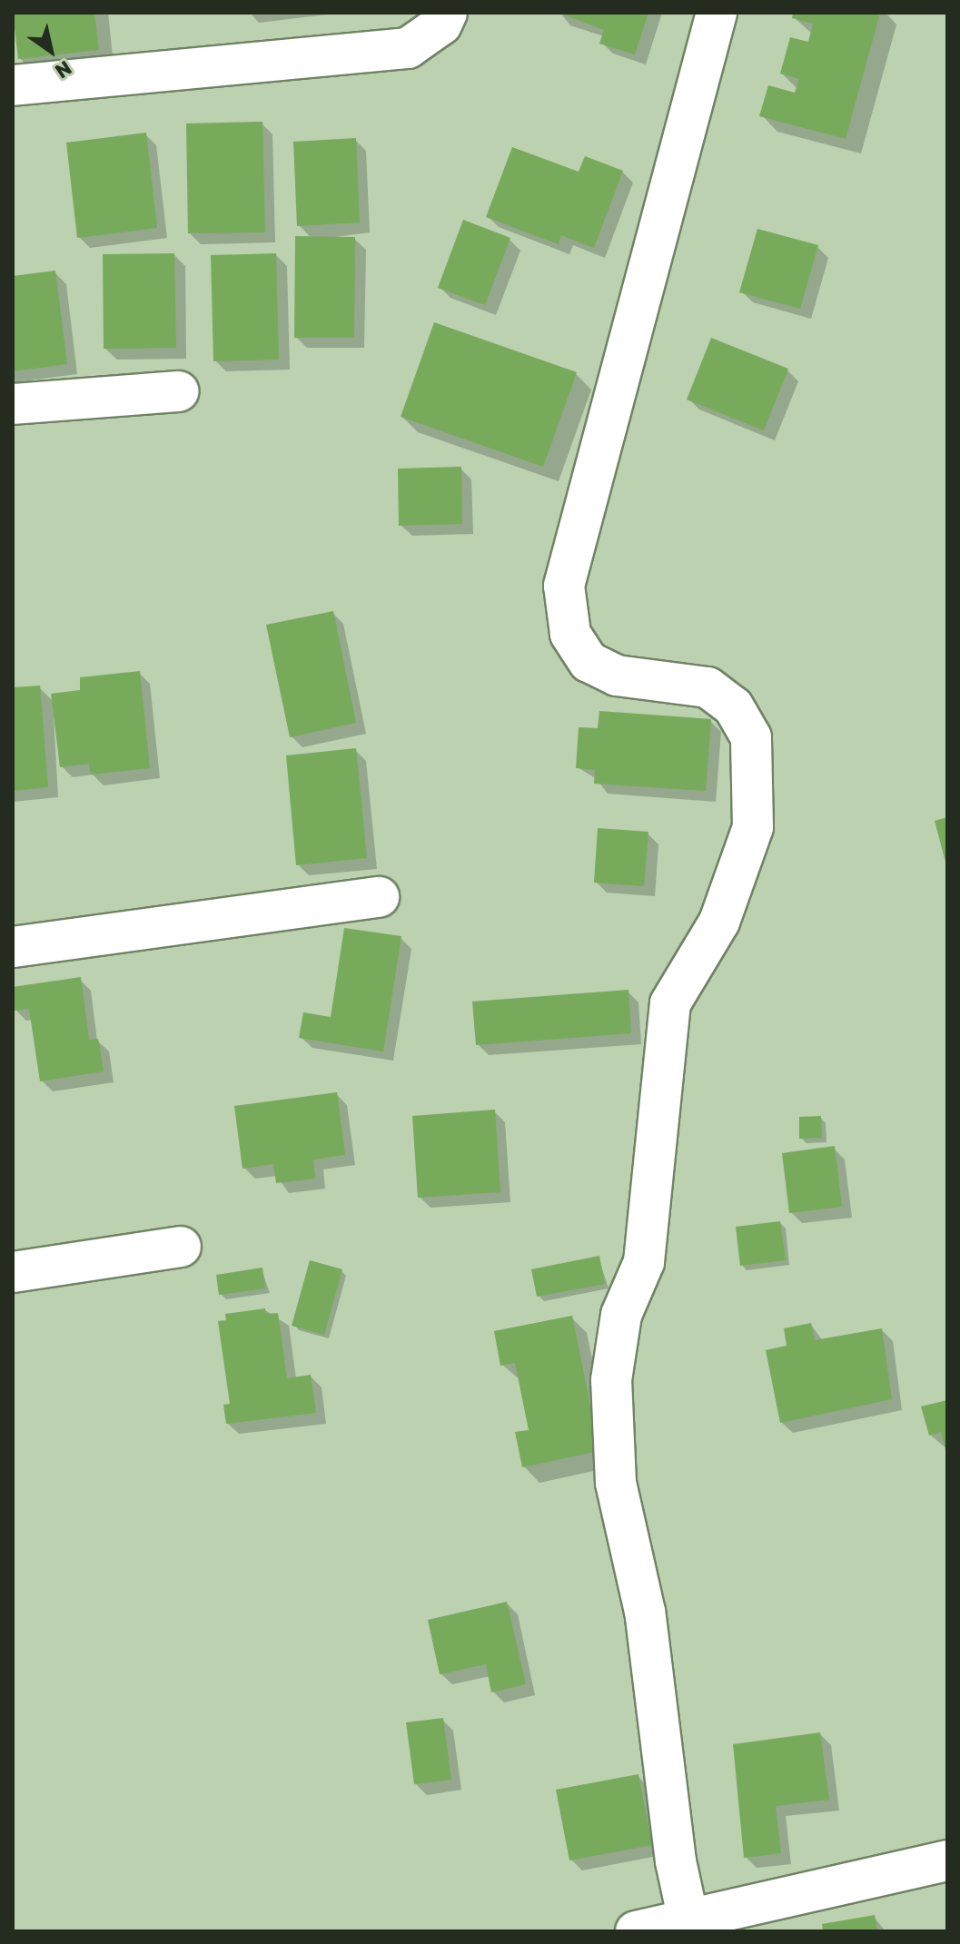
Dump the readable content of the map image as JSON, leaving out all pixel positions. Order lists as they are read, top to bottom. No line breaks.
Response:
{"north":"bottom right"}
